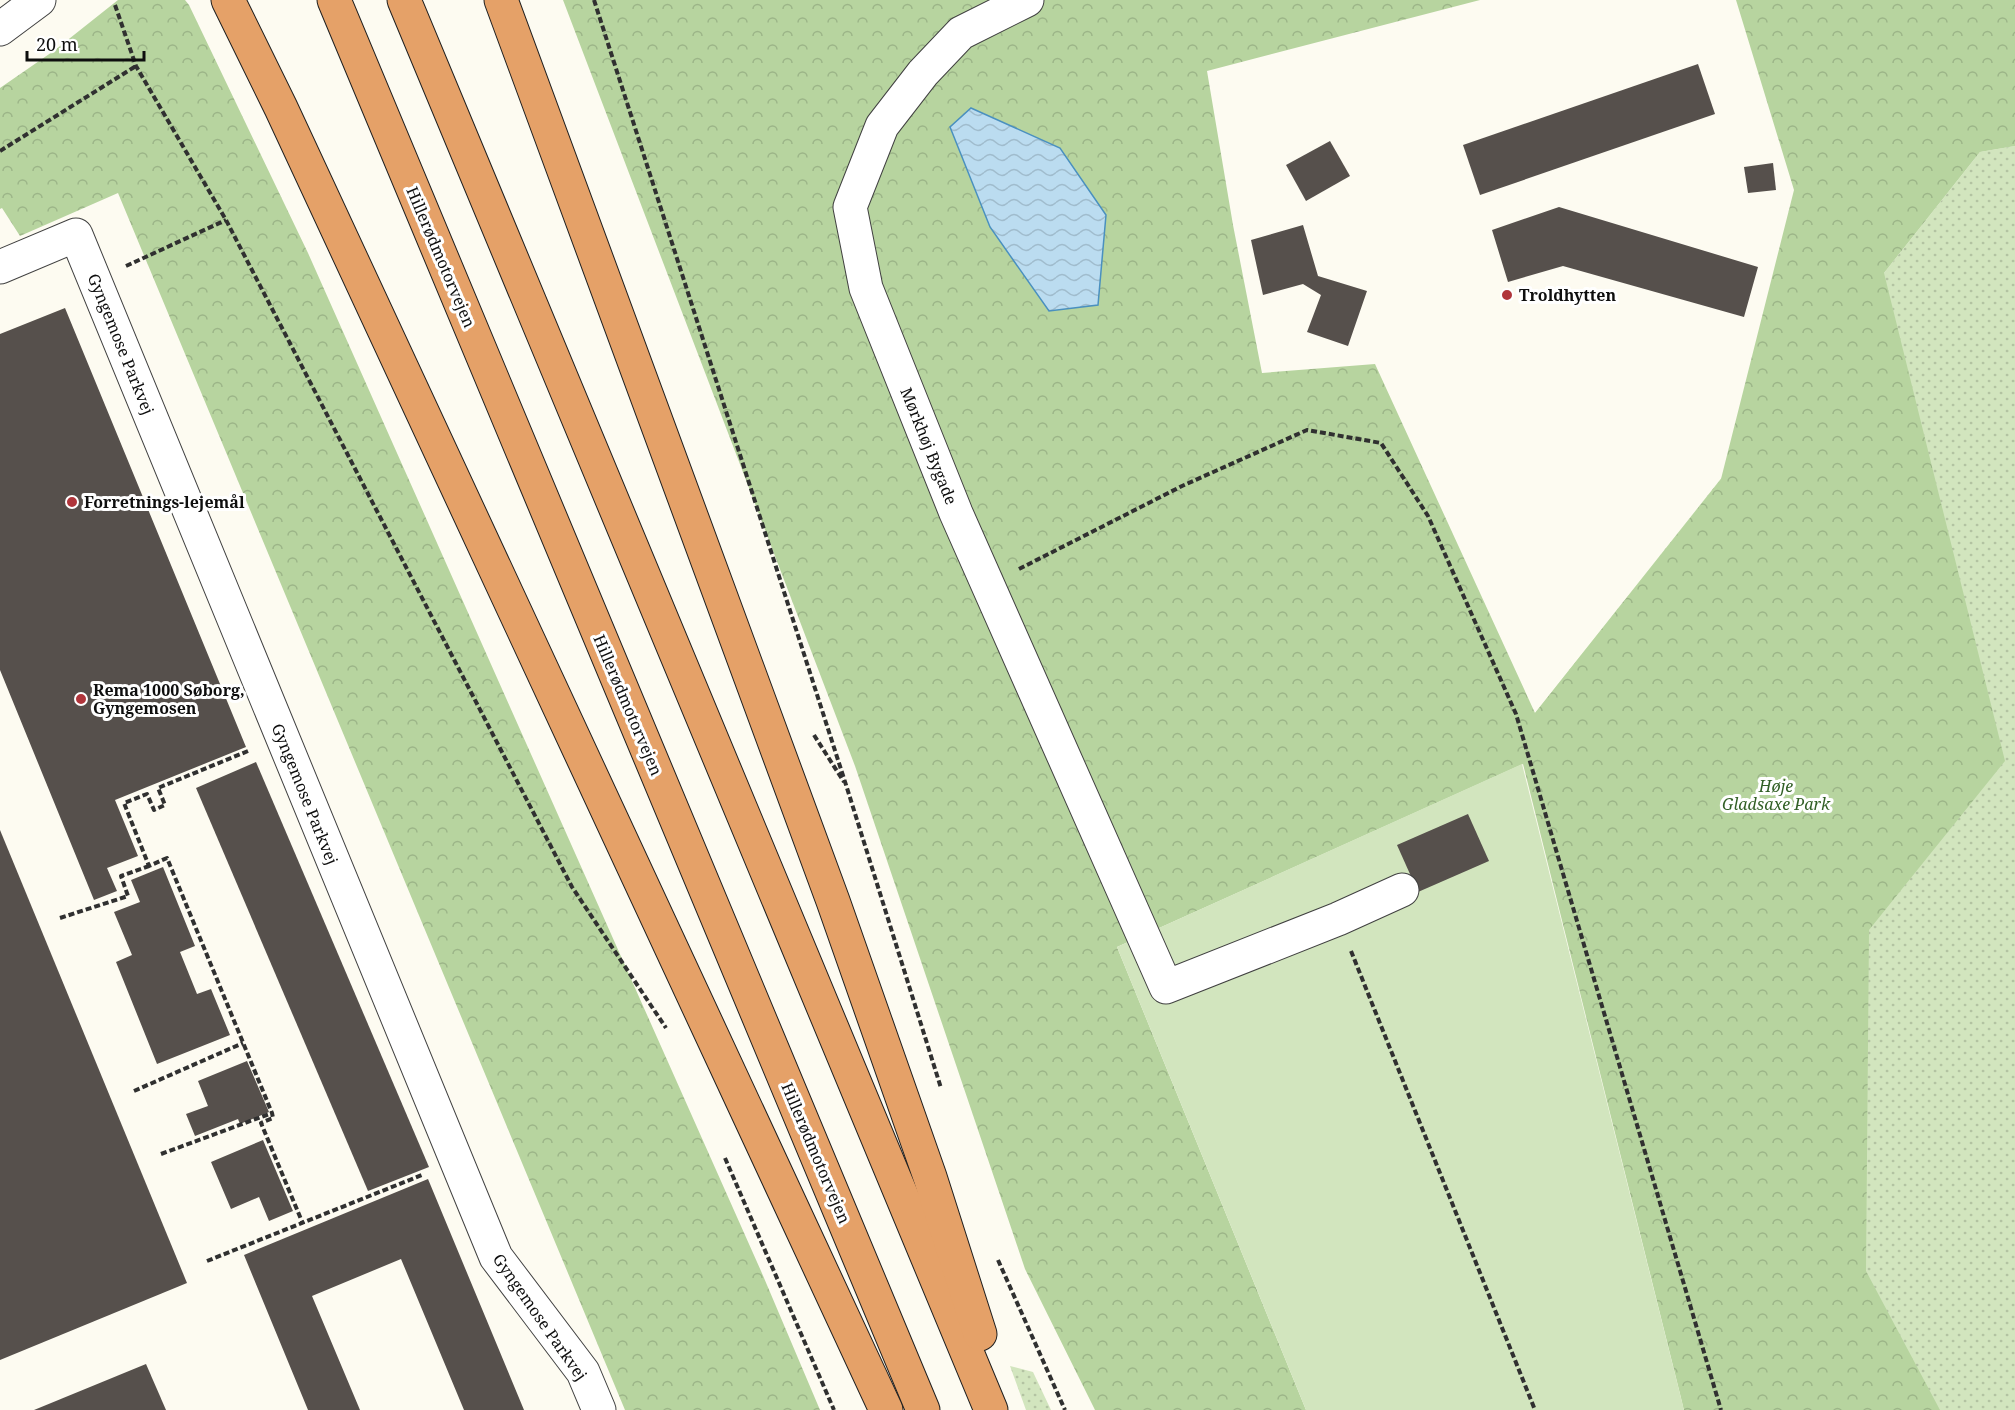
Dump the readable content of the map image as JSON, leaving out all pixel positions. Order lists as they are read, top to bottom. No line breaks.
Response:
{"streets":{"highway":["Hillerødmotorvejen"],"street":["Gyngemose Parkvej","Mørkhøj Bygade"]},"parks":["Høje Gladsaxe Park"],"places":["Troldhytten","Forretnings-lejemål","Rema 1000 Søborg, Gyngemosen"],"scale_bar":"20 m"}
